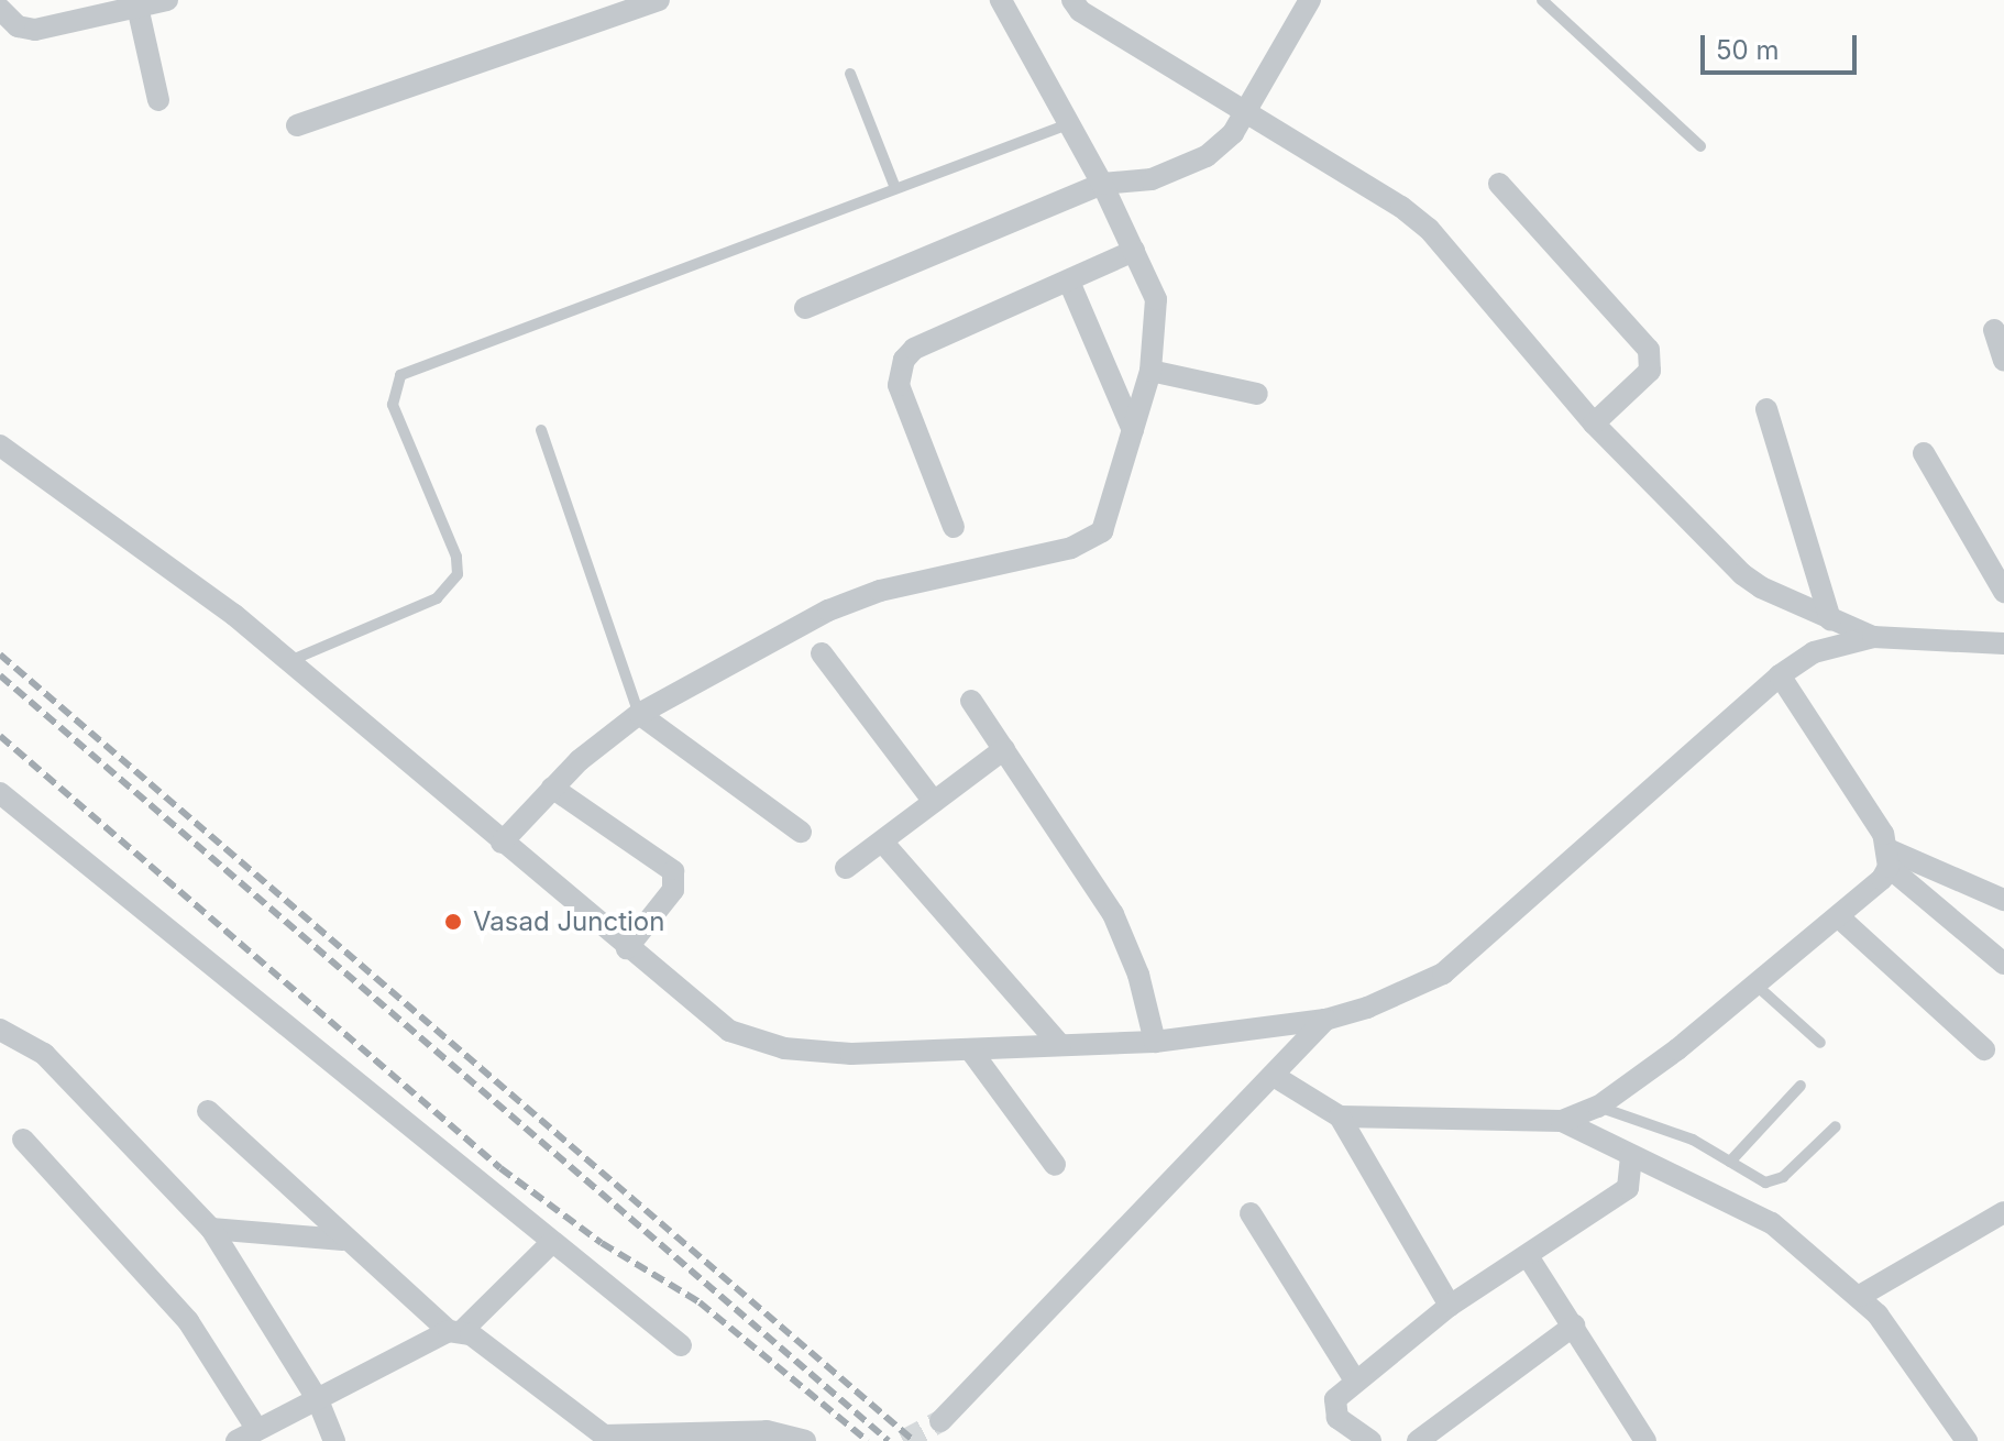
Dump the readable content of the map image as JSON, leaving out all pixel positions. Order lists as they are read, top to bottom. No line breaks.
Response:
{"places":["Vasad Junction"],"scale_bar":"50 m"}
